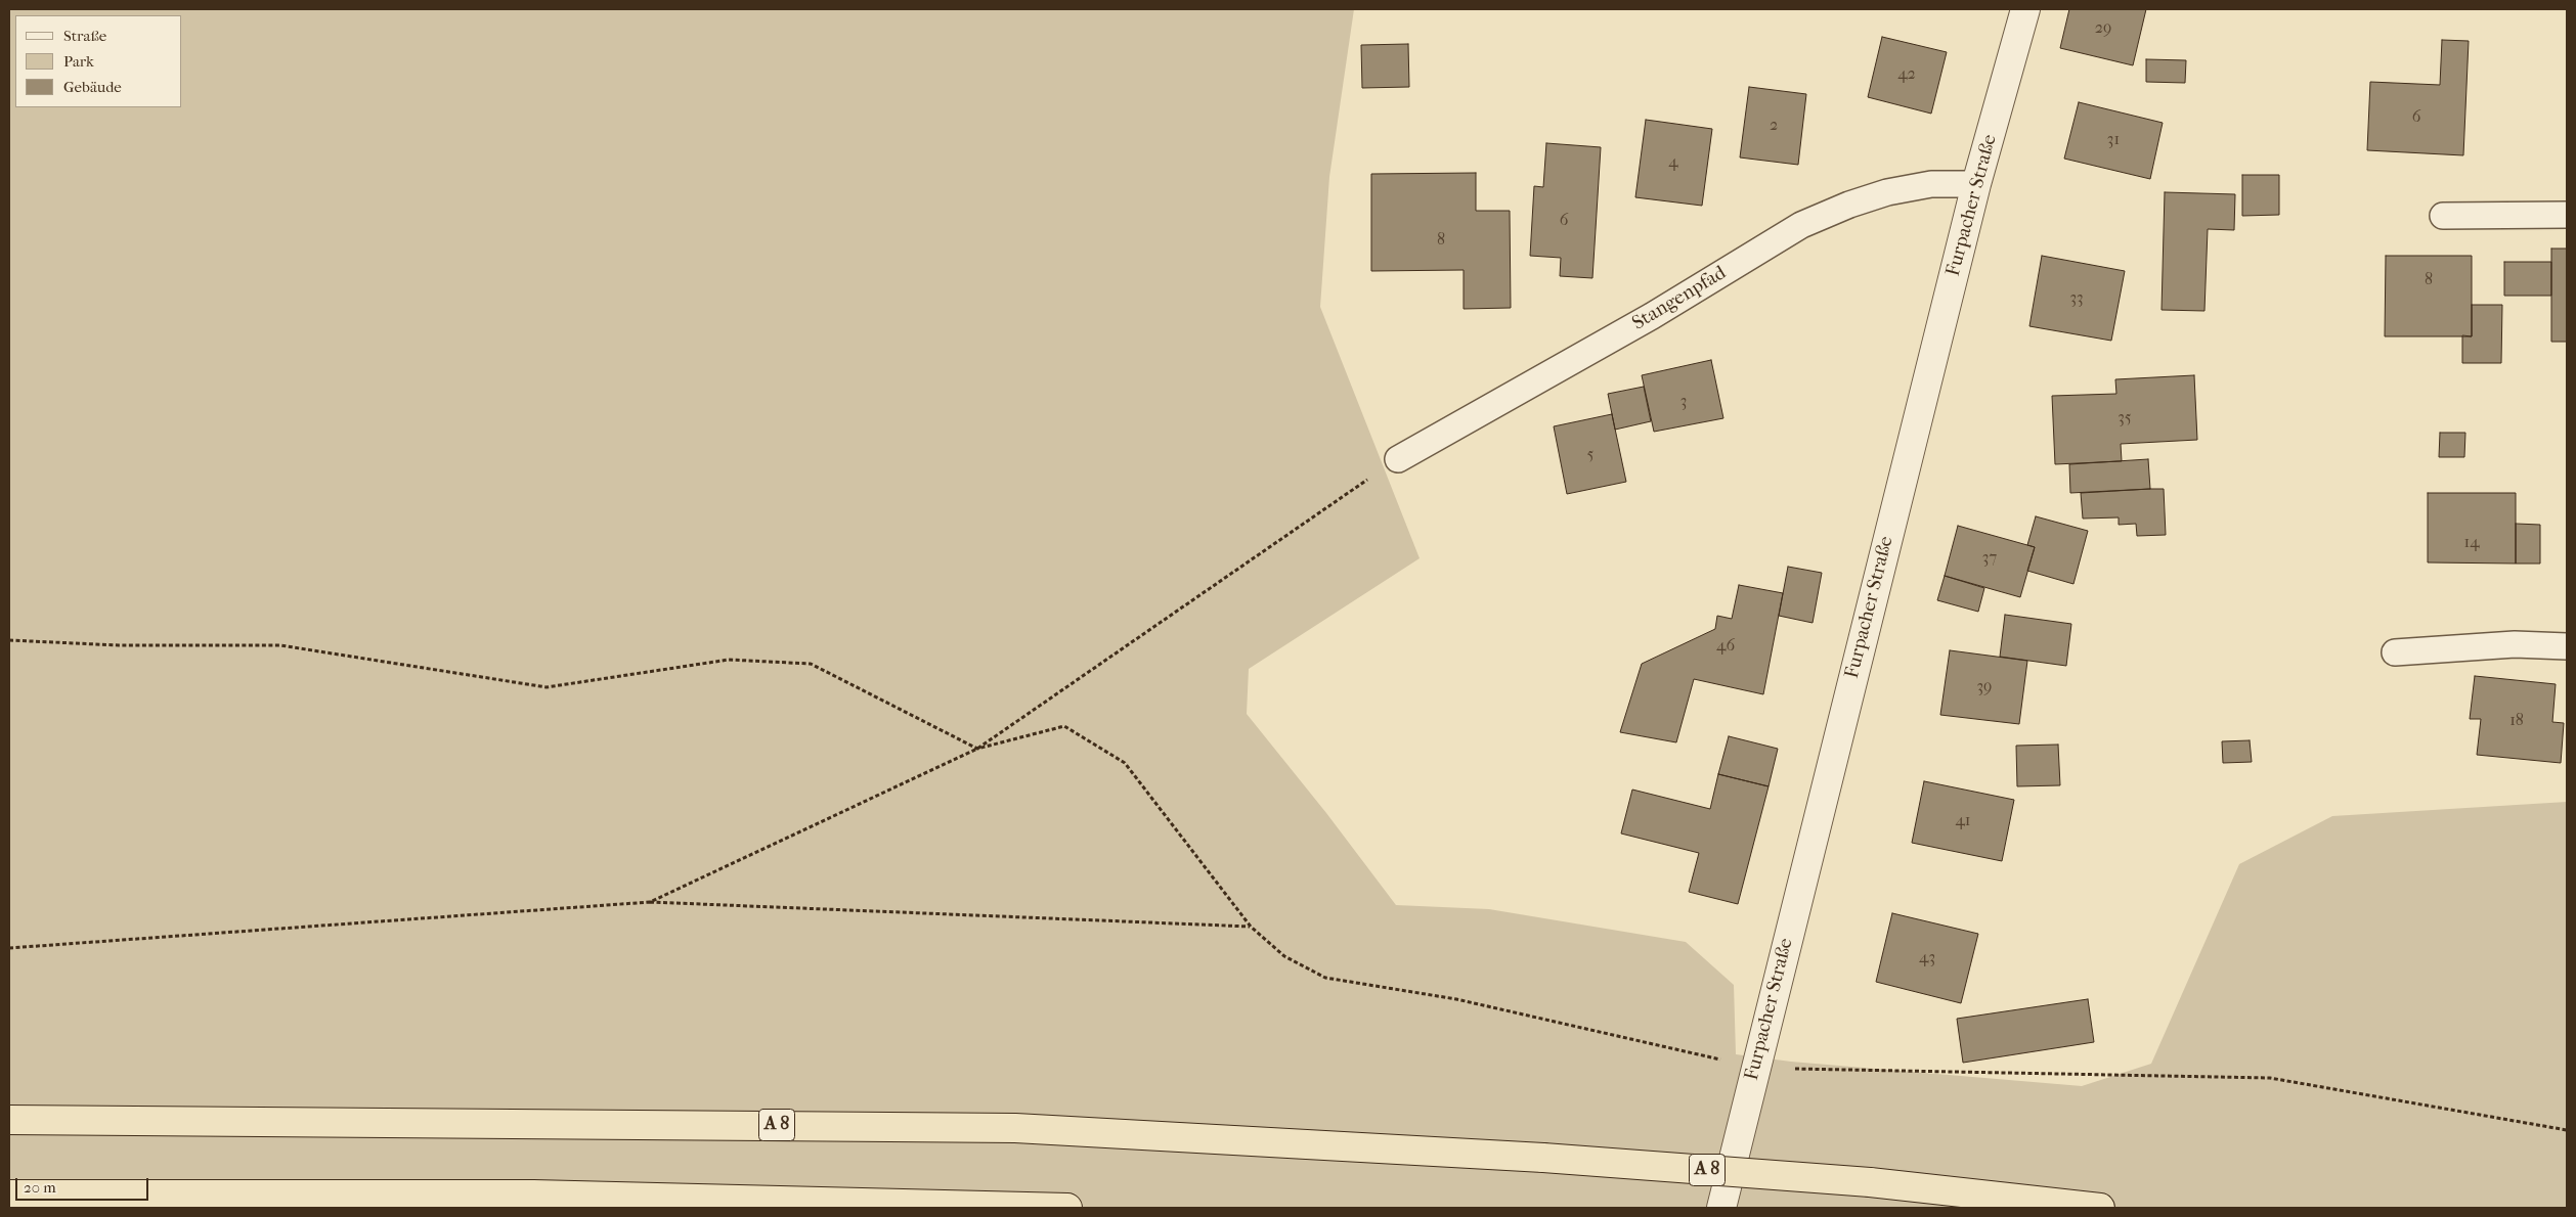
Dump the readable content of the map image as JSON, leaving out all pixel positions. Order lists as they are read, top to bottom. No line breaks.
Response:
{"streets":{"highway":["A 8"],"street":["Furpacher Straße"],"lane":["Stangenpfad"]},"crossings":[["Furpacher Straße","Stangenpfad"]],"house_numbers":["29","42","6","2","31","4","6","8","8","33","3","35","5","14","37","46","39","18","41","43"],"legend":["Straße","Park","Gebäude"],"scale_bar":"20 m"}
